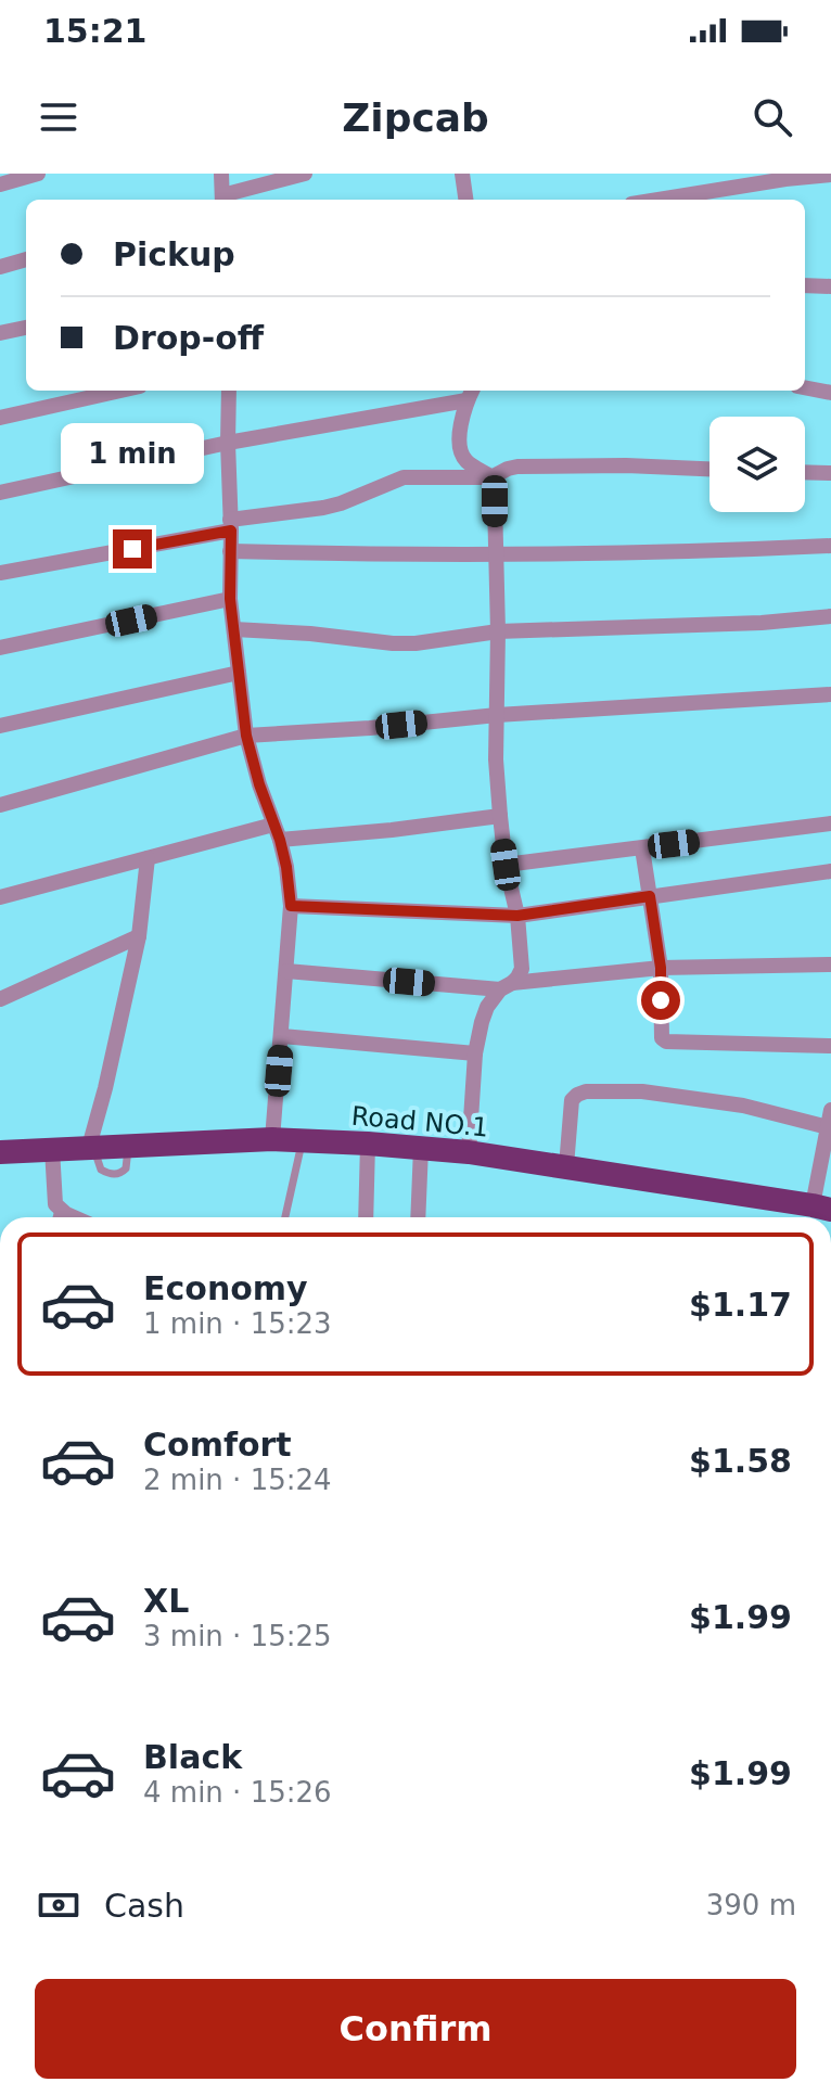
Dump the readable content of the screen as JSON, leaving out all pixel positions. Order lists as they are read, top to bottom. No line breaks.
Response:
{"streets":{"highway":["Road NO.1"]},"page":{"status":"15:21","header":"Zipcab","banner":["Pickup","Drop-off"],"bubble":"1 min","list":[{"name":"Economy","note":"1 min · 15:23","value":"$1.17"},{"name":"Comfort","note":"2 min · 15:24","value":"$1.58"},{"name":"XL","note":"3 min · 15:25","value":"$1.99"},{"name":"Black","note":"4 min · 15:26","value":"$1.99"}],"pay":["Cash","390 m"],"buttons":"Confirm"}}
